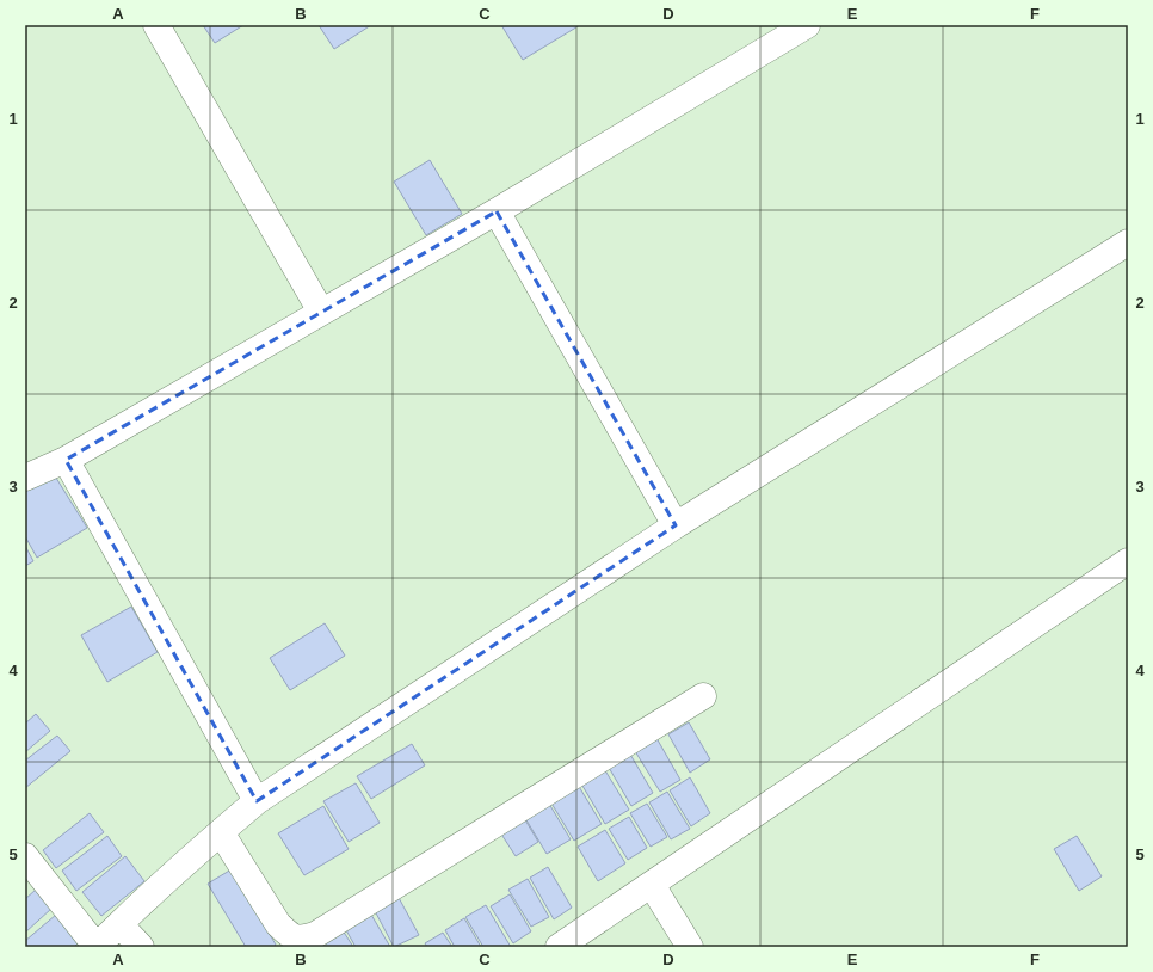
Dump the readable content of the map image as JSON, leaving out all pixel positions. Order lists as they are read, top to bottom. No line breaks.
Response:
{"grid":{"columns":["A","B","C","D","E","F"],"rows":["1","2","3","4","5"]}}
